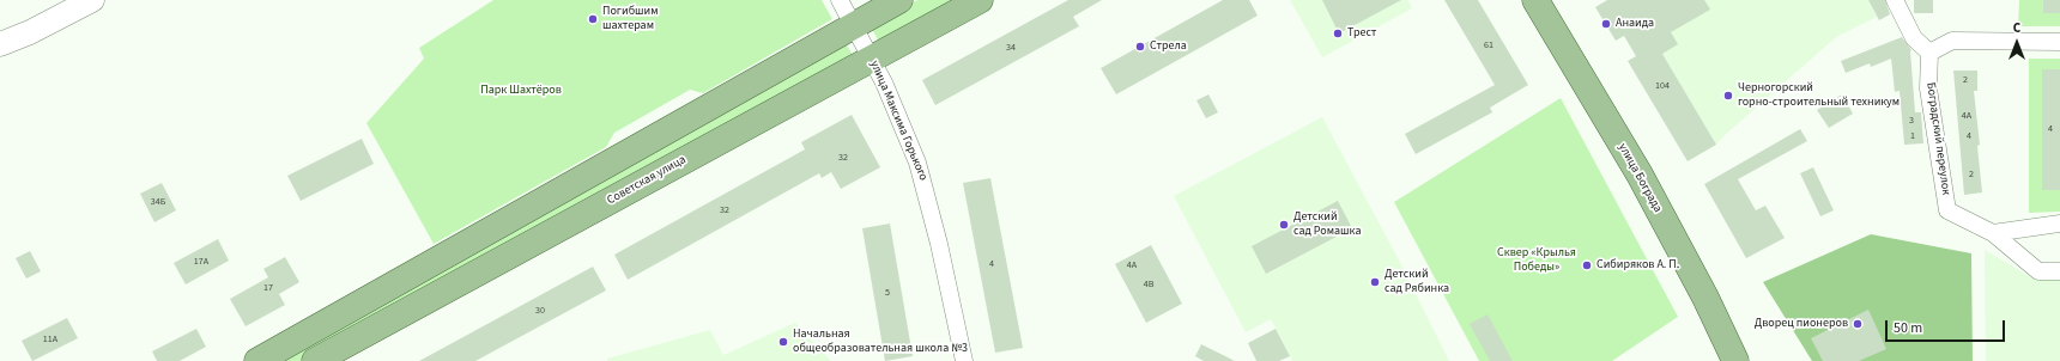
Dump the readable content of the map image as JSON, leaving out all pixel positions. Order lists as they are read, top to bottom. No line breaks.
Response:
{"streets":{"main road":["улица Бограда","Советская улица"],"street":["улица Максима Горького","Боградский переулок"]},"crossings":[["улица Максима Горького","Советская улица"]],"parks":["Парк Шахтёров","Сквер «Крылья Победы»"],"places":["Погибшим шахтерам","Анаида","Трест","Стрела","Черногорский горно-строительный техникум","Детский сад Ромашка","Сибиряков А. П.","Детский сад Рябинка","Дворец пионеров","Начальная общеобразовательная школа №3"],"house_numbers":["61","34","2","104","4А","3","4","1","4","32","2","34Б","32","17А","4","4А","4В","17","5","30","11А"],"scale_bar":"50 m","north":"top"}
